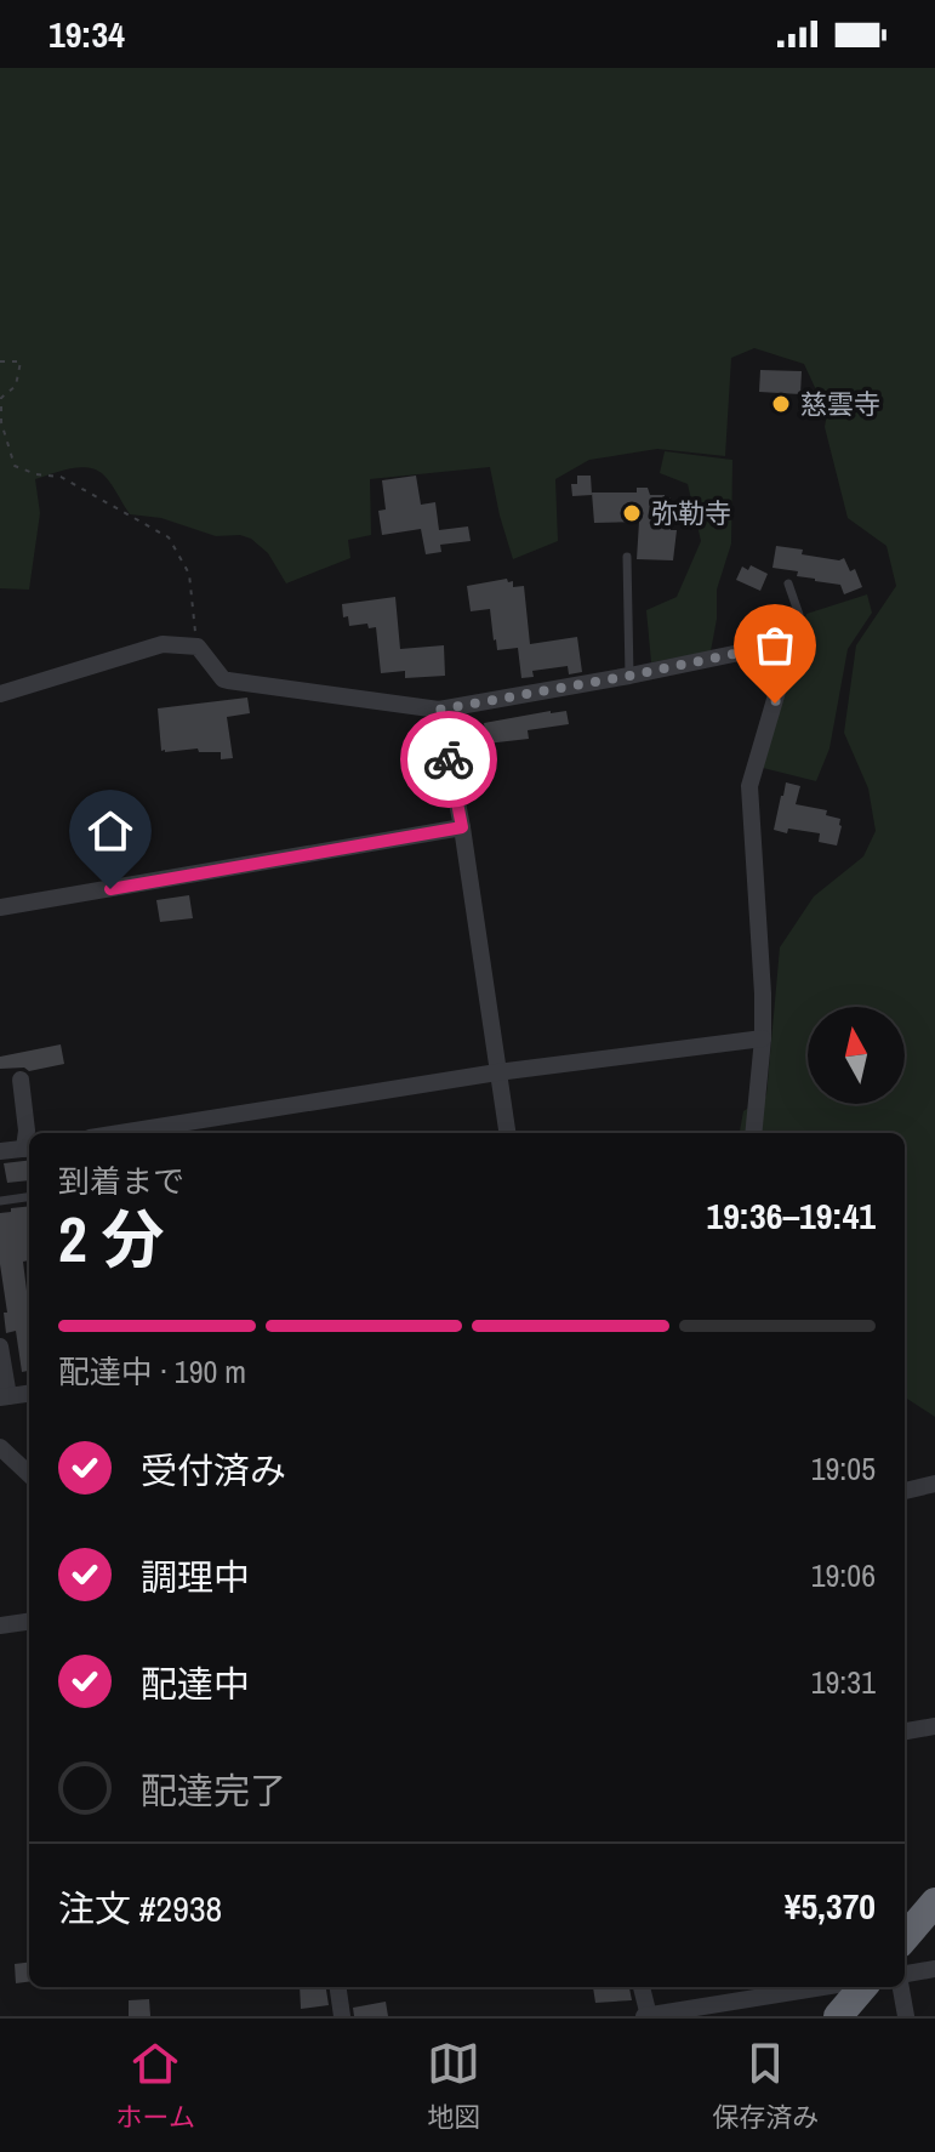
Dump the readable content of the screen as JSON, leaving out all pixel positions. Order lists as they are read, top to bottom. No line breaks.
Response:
{"places":["慈雲寺","弥勒寺"],"north":"top","page":{"status":"19:34","heading":["2 分","到着まで","19:36–19:41"],"panel":["注文 #2938","¥5,370"],"bar":"配達中 · 190 m","list":[["受付済み","19:05"],["調理中","19:06"],["配達中","19:31"],"配達完了"],"tabs":["ホーム","地図","保存済み"]}}
